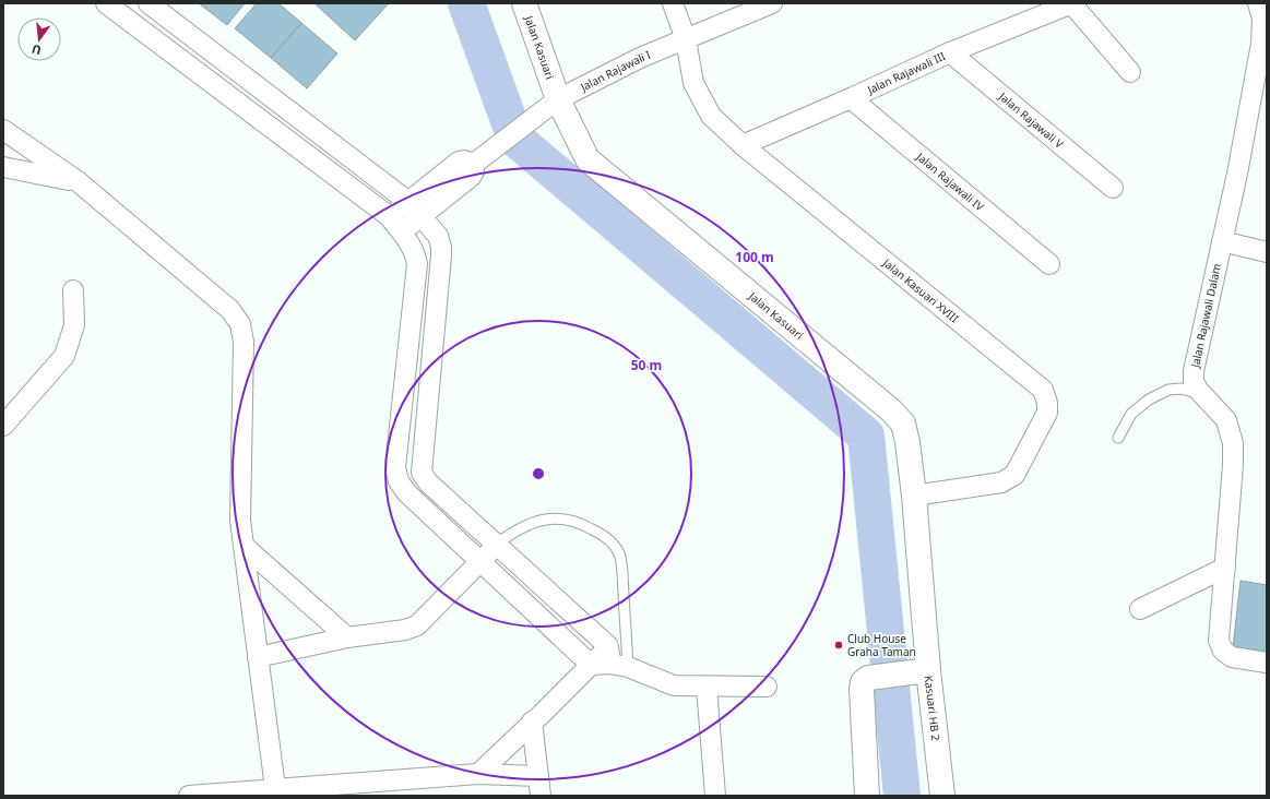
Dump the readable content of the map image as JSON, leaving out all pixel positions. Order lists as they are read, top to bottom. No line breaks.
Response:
{"streets":{"main road":["Jalan Kasuari","Kasuari HB 2"],"street":["Jalan Rajawali I","Jalan Rajawali III","Jalan Rajawali V","Jalan Rajawali IV","Jalan Kasuari XVIII","Jalan Rajawali Dalam"]},"crossings":[["Jalan Kasuari","Jalan Rajawali I"],["Jalan Kasuari","Jalan Kasuari XVIII"],["Jalan Kasuari","Kasuari HB 2"],["Jalan Rajawali I","Jalan Kasuari XVIII"],["Jalan Rajawali III","Jalan Rajawali V"],["Jalan Rajawali III","Jalan Rajawali IV"],["Jalan Rajawali III","Jalan Kasuari XVIII"]],"places":["Club House Graha Taman"],"north":"bottom","rings":["100 m","50 m"]}
